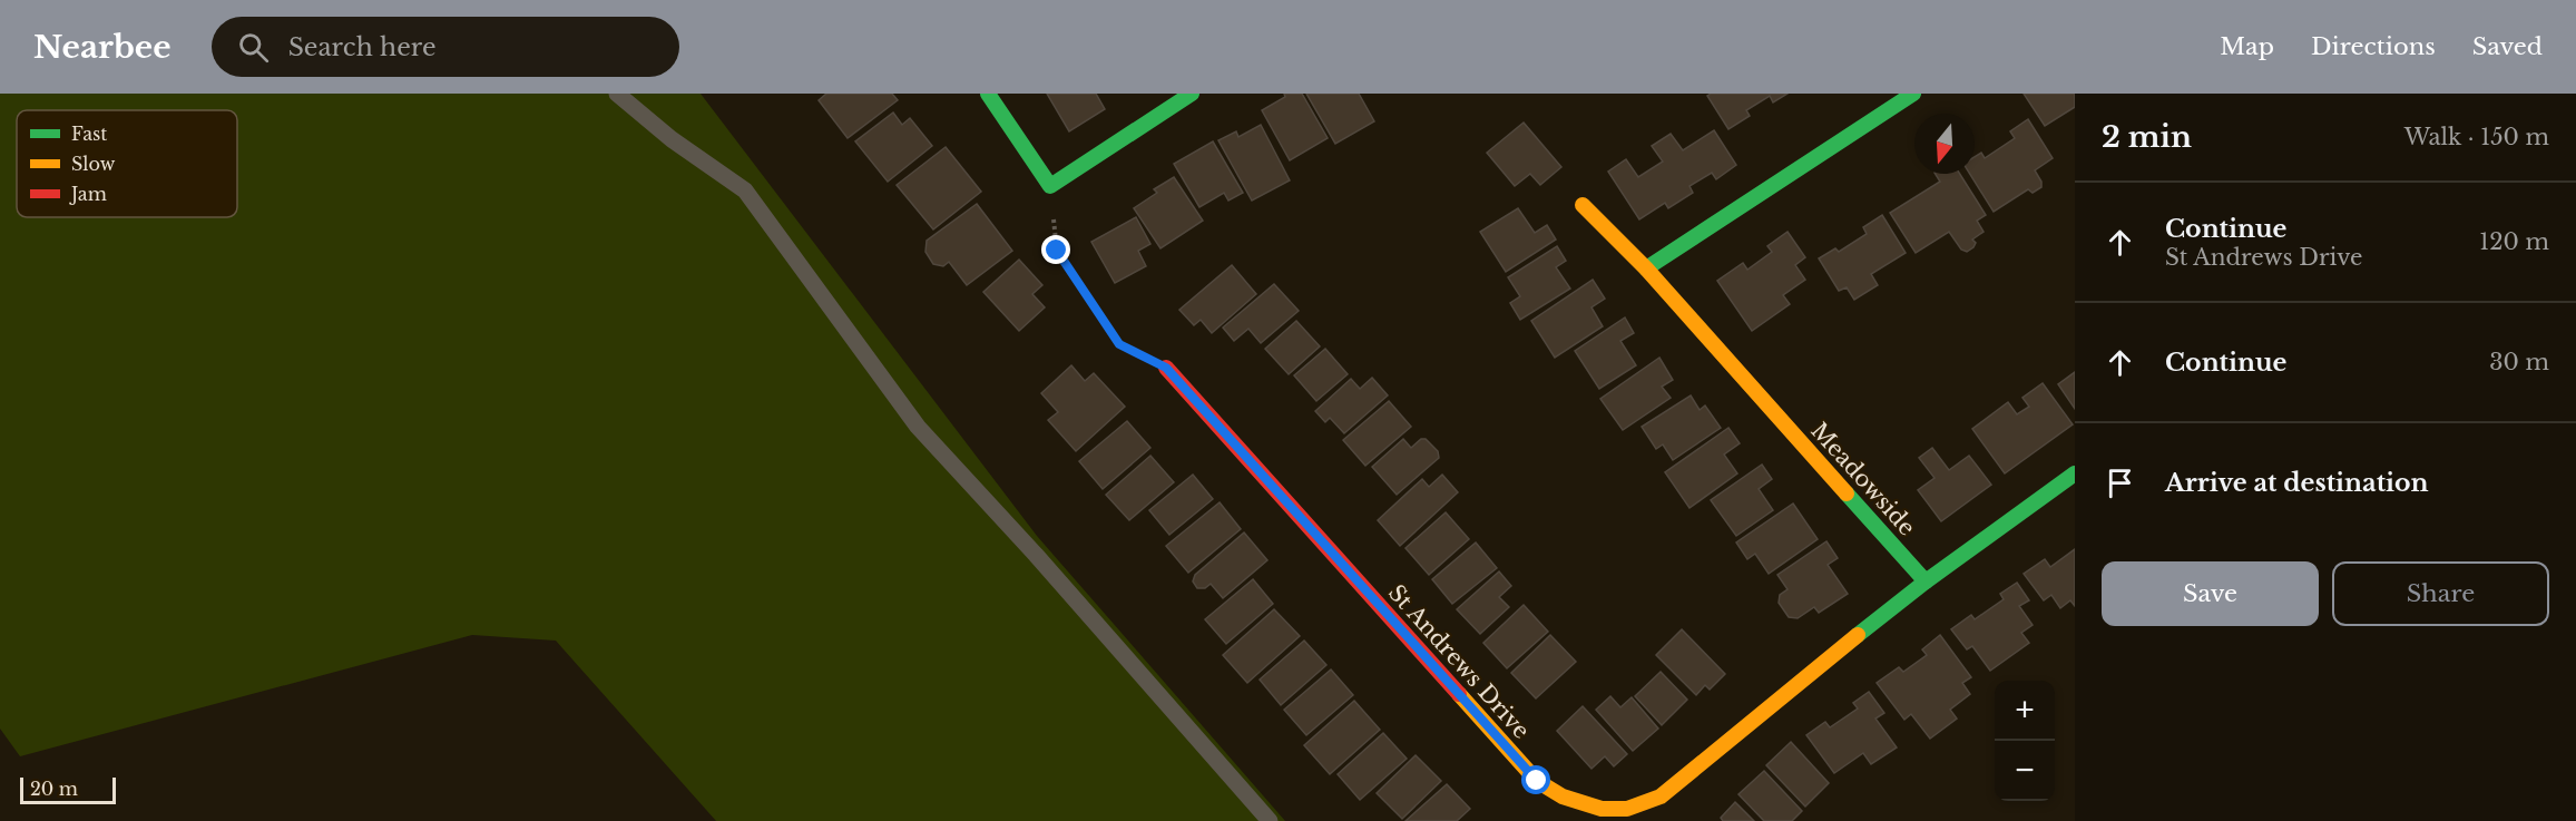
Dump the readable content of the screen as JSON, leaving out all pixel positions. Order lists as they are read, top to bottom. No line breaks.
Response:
{"streets":{"street":["Meadowside","St Andrews Drive"]},"crossings":[["Meadowside","St Andrews Drive"]],"legend":["Fast","Slow","Jam"],"scale_bar":"20 m","north":"bottom","page":{"header":"Nearbee","search":"Search here","nav":["Map","Directions","Saved"],"heading":["2 min","Walk · 150 m"],"list":[["Continue","St Andrews Drive","120 m"],["Continue","30 m"],"Arrive at destination"],"buttons":["Save","Share"],"map_buttons":["+","−"],"scale":"20 m"}}
